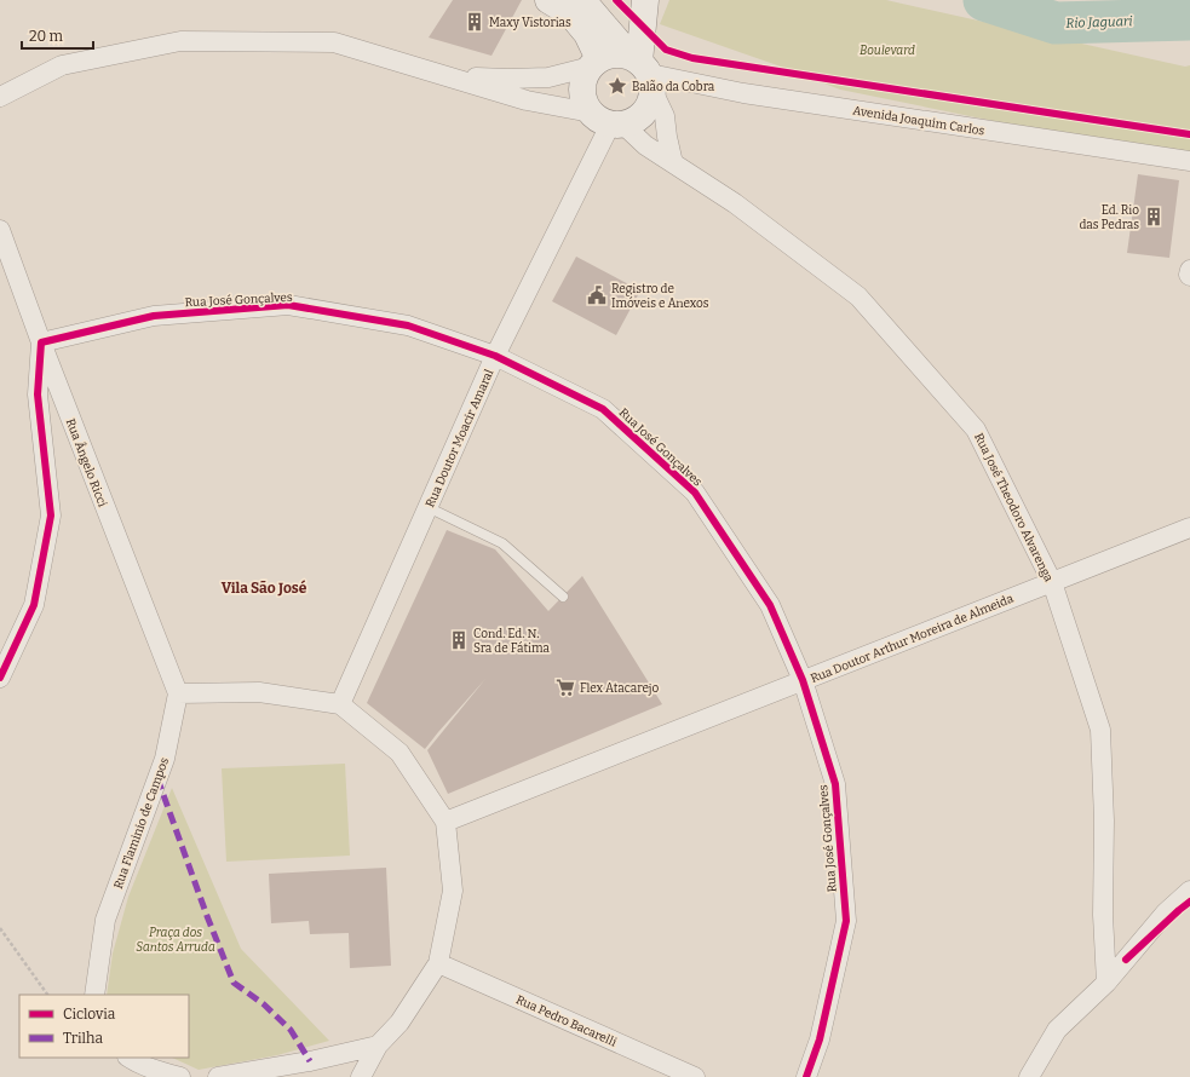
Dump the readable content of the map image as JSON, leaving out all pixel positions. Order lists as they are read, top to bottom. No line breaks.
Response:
{"streets":{"street":["Avenida Joaquim Carlos","Rua José Gonçalves","Rua Doutor Moacir Amaral","Rua Ângelo Ricci","Rua José Theodoro Alvarenga","Rua Doutor Arthur Moreira de Almeida","Rua Flaminio de Campos","Rua Pedro Bacarelli"]},"crossings":[["Avenida Joaquim Carlos","Rua Doutor Moacir Amaral"],["Avenida Joaquim Carlos","Rua José Theodoro Alvarenga"],["Rua José Gonçalves","Rua Doutor Moacir Amaral"],["Rua José Gonçalves","Rua Ângelo Ricci"],["Rua José Gonçalves","Rua Doutor Arthur Moreira de Almeida"],["Rua Doutor Moacir Amaral","Rua José Theodoro Alvarenga"],["Rua Ângelo Ricci","Rua Flaminio de Campos"],["Rua José Theodoro Alvarenga","Rua Doutor Arthur Moreira de Almeida"]],"districts":["Vila São José"],"water":["Rio Jaguari"],"parks":["Boulevard","Praça dos Santos Arruda"],"places":{"building":["Maxy Vistorias","Ed. Rio das Pedras","Cond. Ed. N. Sra de Fátima"],"place":["Balão da Cobra"],"public building":["Registro de Imóveis e Anexos"],"supermarket":["Flex Atacarejo"]},"legend":["Ciclovia","Trilha"],"scale_bar":"20 m"}
